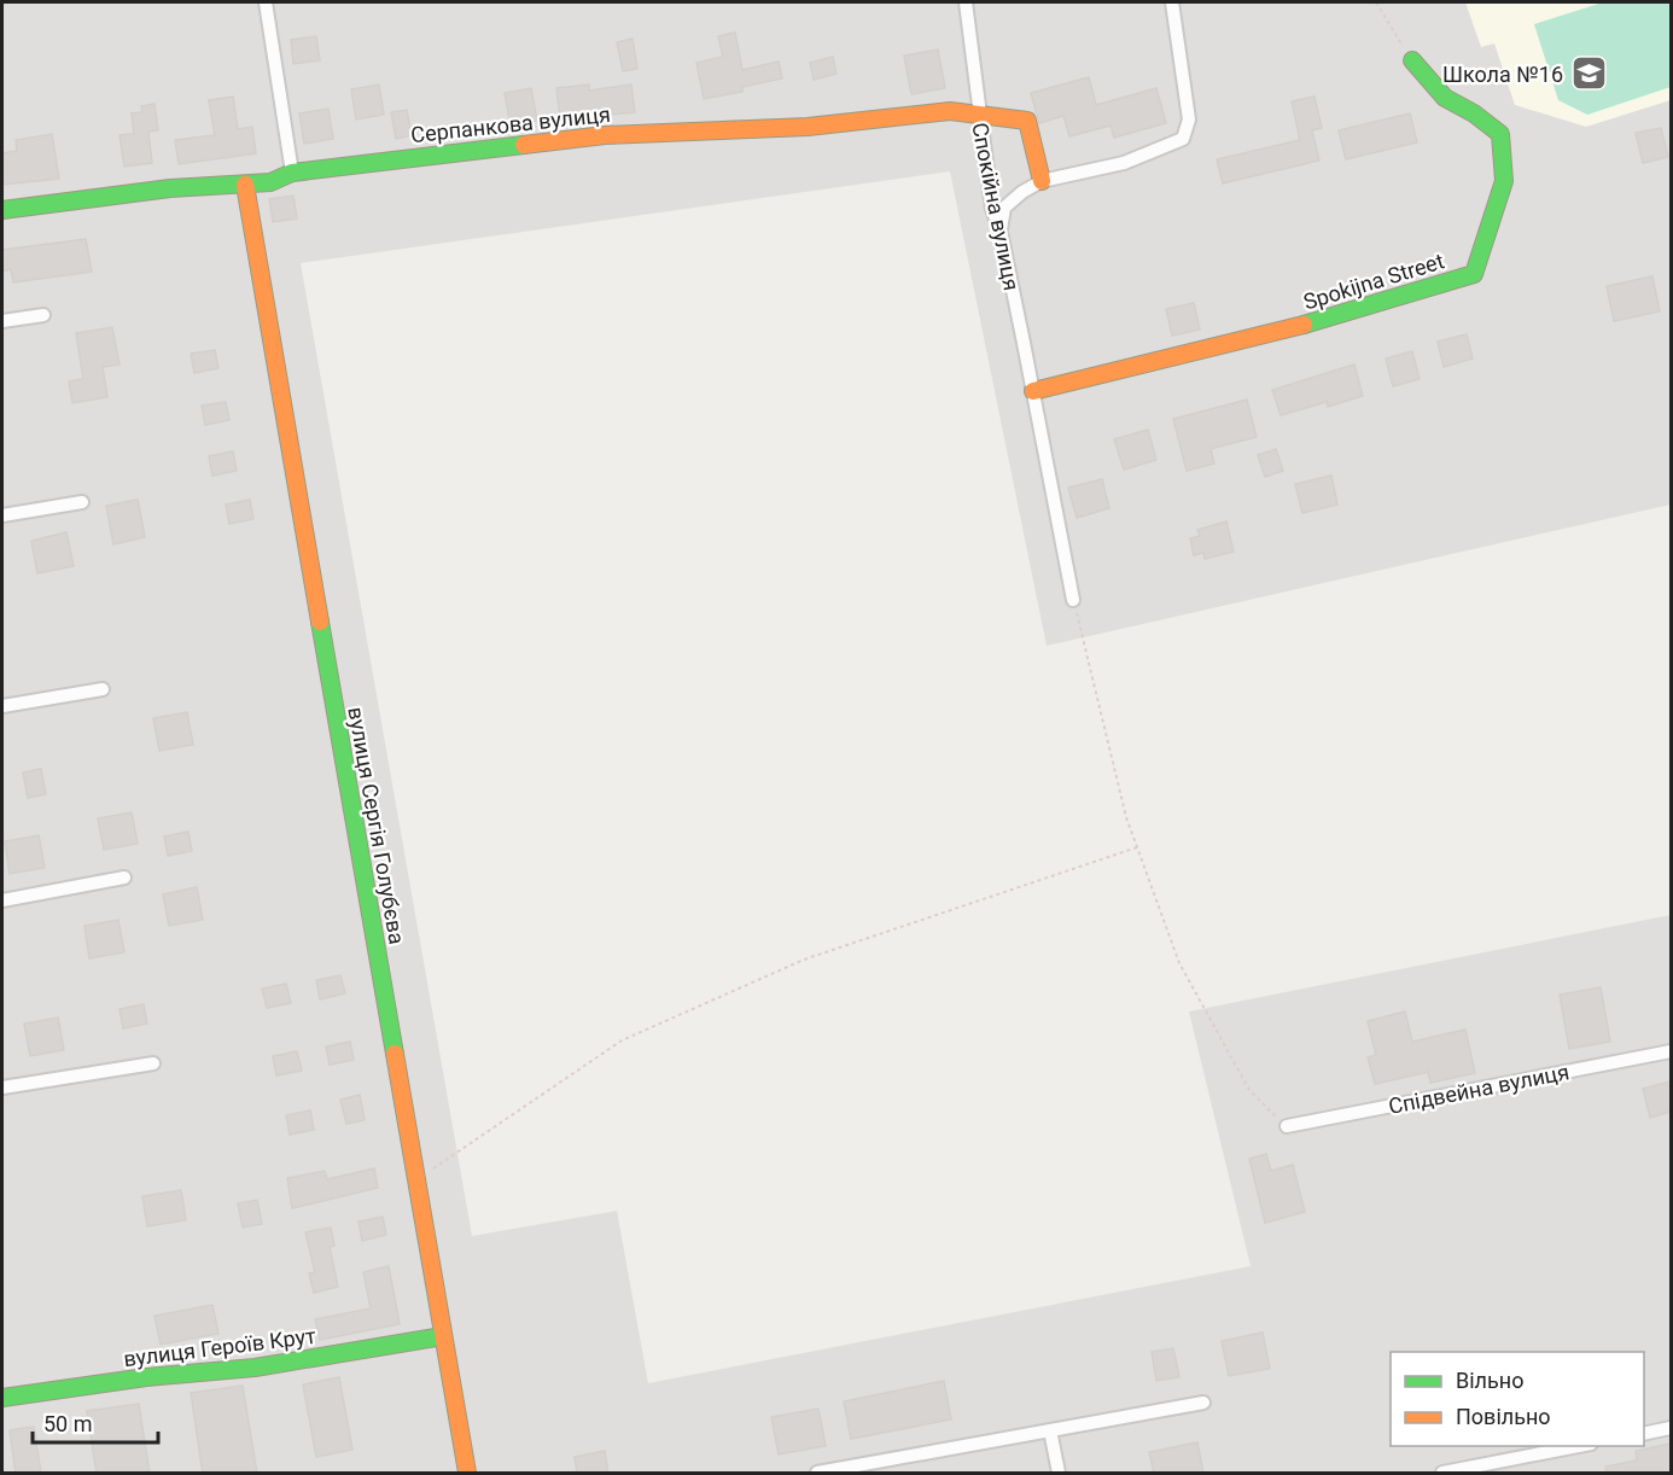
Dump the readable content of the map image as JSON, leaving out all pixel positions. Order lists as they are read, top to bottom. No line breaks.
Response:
{"streets":{"street":["Серпанкова вулиця","Спокійна вулиця","Spokijna Street","вулиця Сергія Голубєва","Спідвейна вулиця","вулиця Героїв Крут"]},"crossings":[["Серпанкова вулиця","Спокійна вулиця"],["Серпанкова вулиця","вулиця Сергія Голубєва"],["Спокійна вулиця","Spokijna Street"],["вулиця Сергія Голубєва","вулиця Героїв Крут"]],"places":{"school or university":["Школа №16"]},"legend":["Вільно","Повільно"],"scale_bar":"50 m"}
